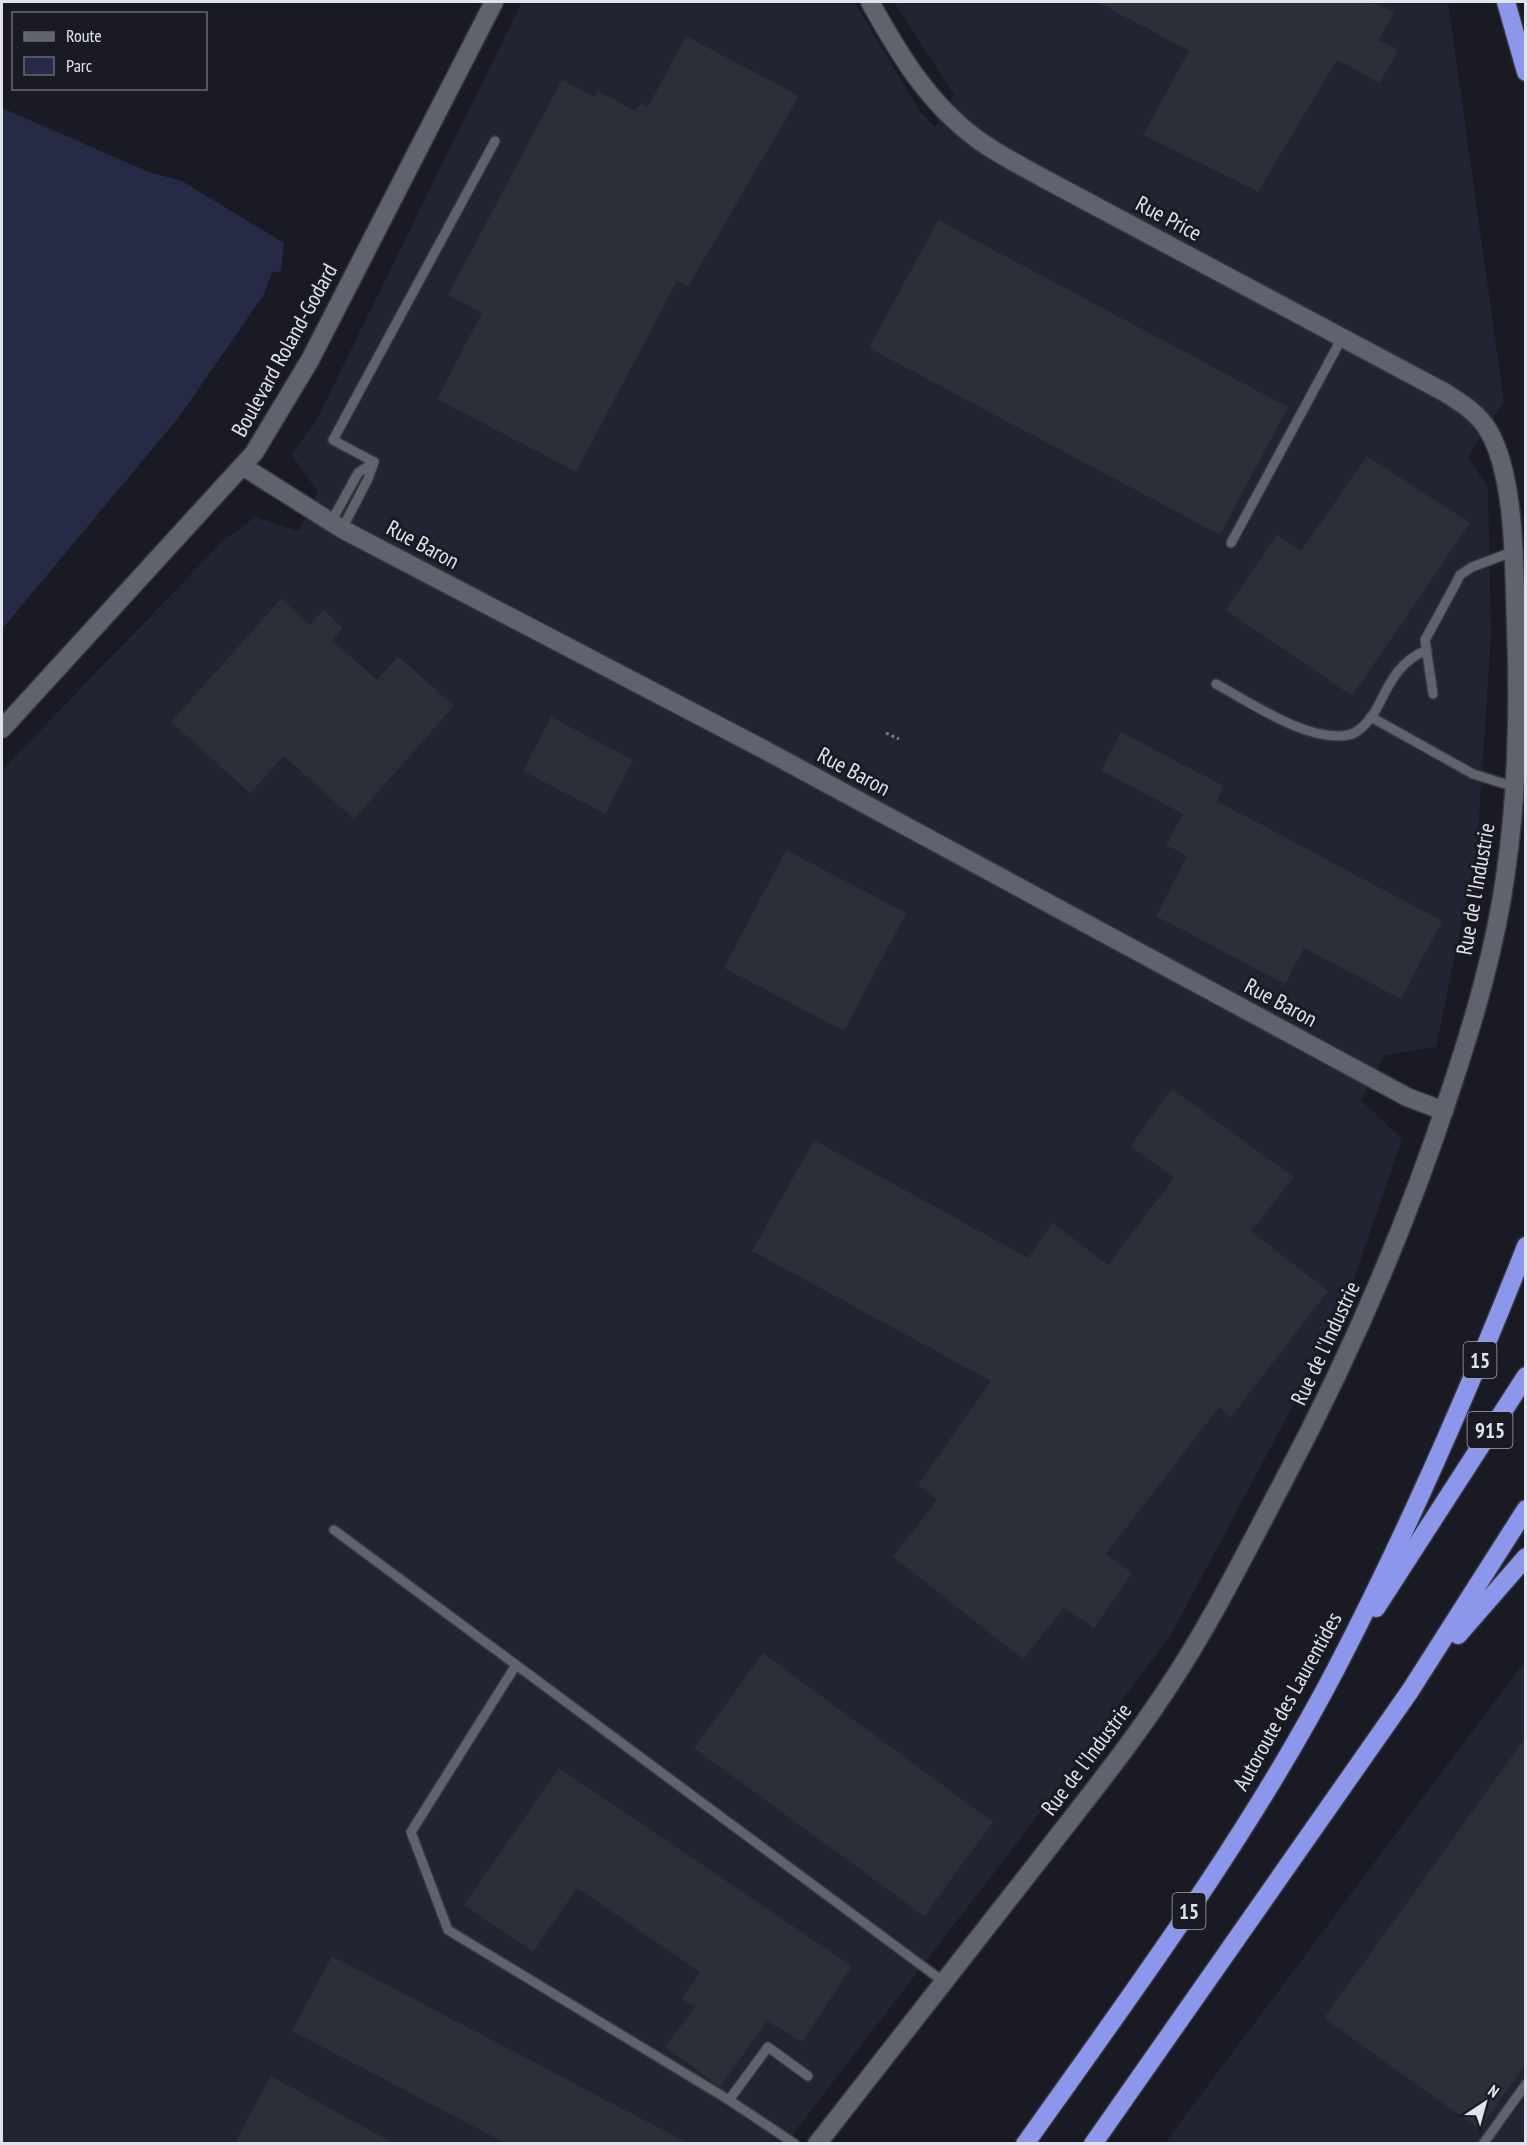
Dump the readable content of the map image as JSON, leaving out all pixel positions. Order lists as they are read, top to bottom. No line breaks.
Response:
{"streets":{"highway":["15","915","Autoroute des Laurentides"],"street":["Rue Price","Boulevard Roland-Godard","Rue Baron","Rue de l'Industrie"]},"crossings":[["Rue Price","Rue de l'Industrie"],["Boulevard Roland-Godard","Rue Baron"],["Rue Baron","Rue de l'Industrie"],["915","Autoroute des Laurentides"]],"legend":["Route","Parc"],"north":"top right"}
